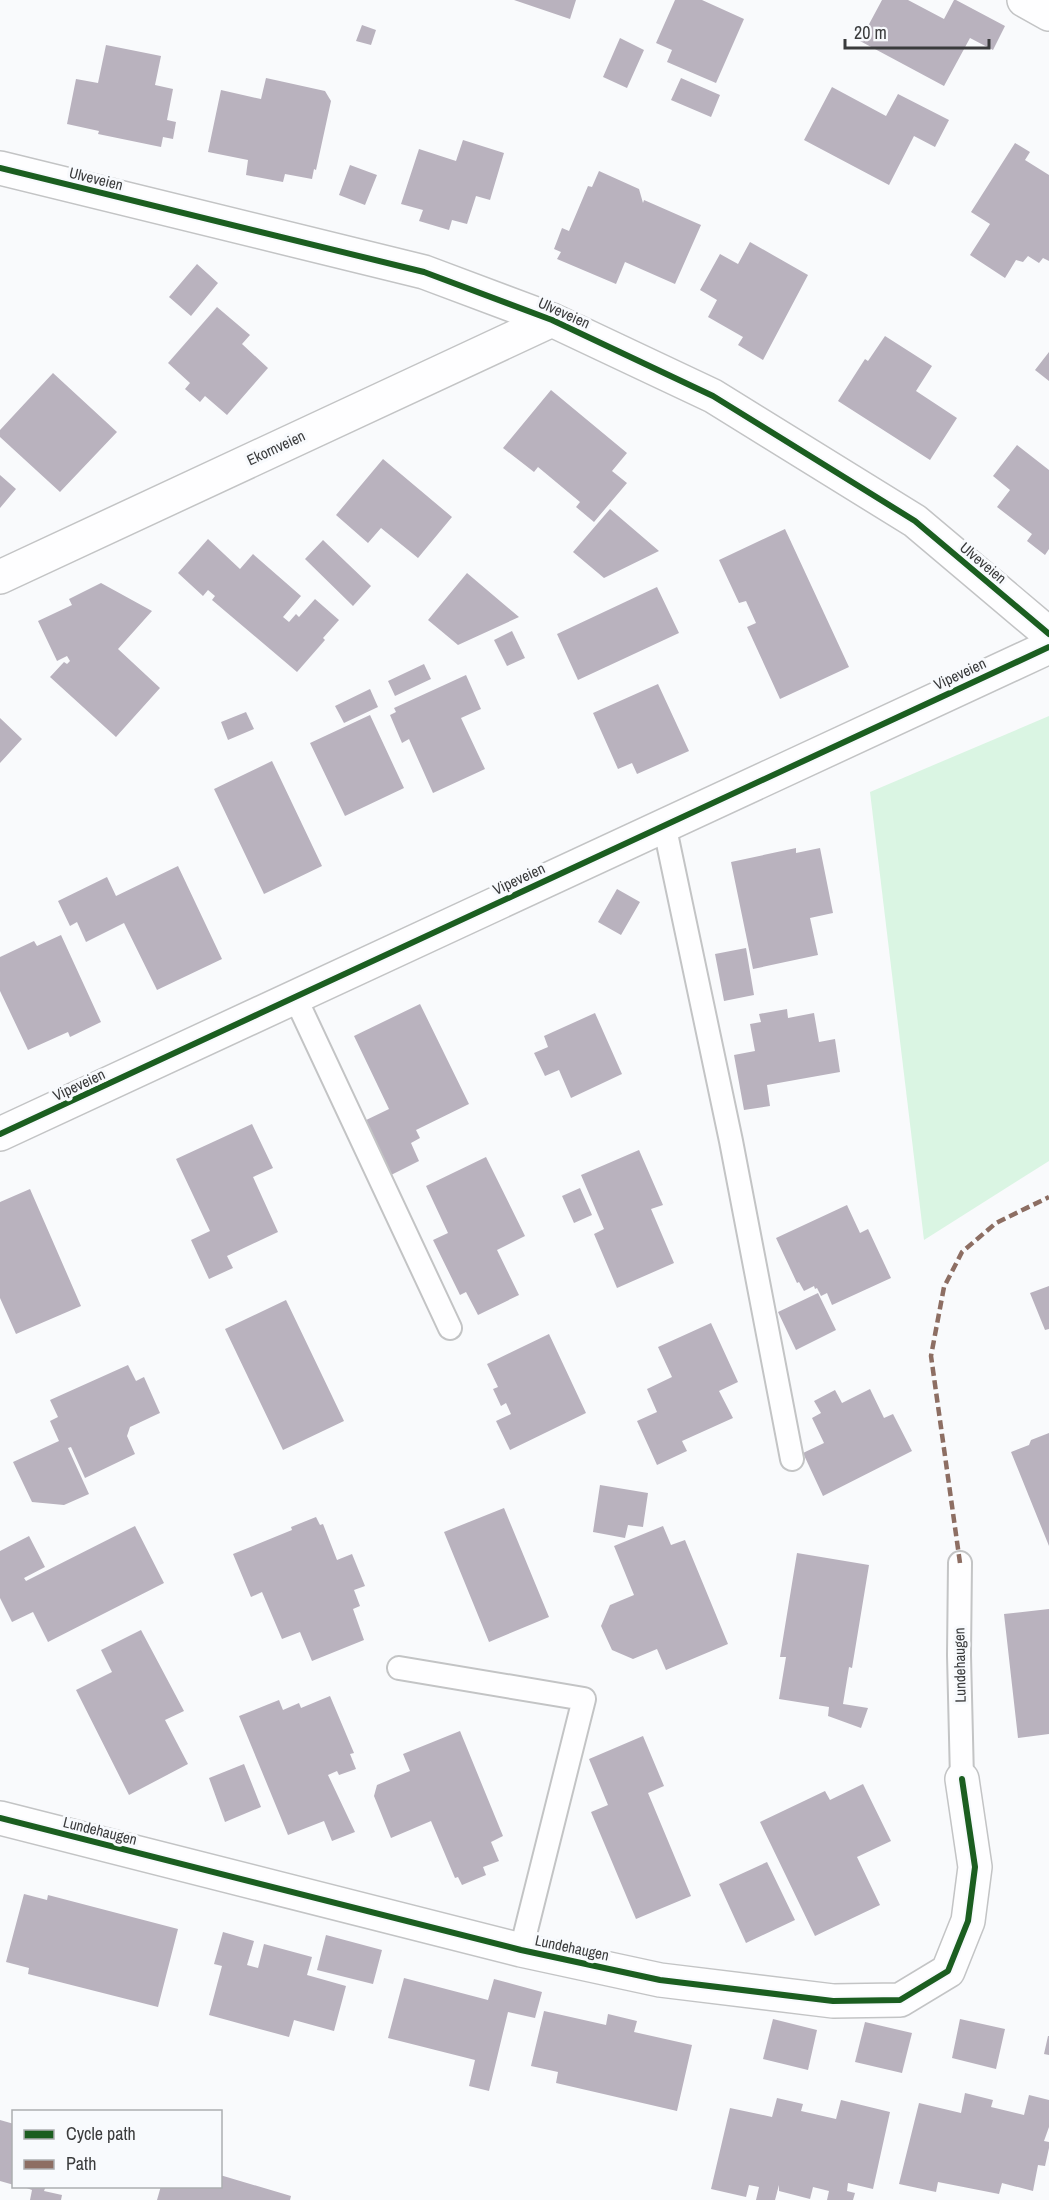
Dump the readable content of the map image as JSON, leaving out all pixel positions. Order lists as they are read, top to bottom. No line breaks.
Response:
{"streets":{"street":["Ulveveien","Ekornveien","Vipeveien","Lundehaugen"]},"crossings":[["Ulveveien","Ekornveien"]],"legend":["Cycle path","Path"],"scale_bar":"20 m"}
